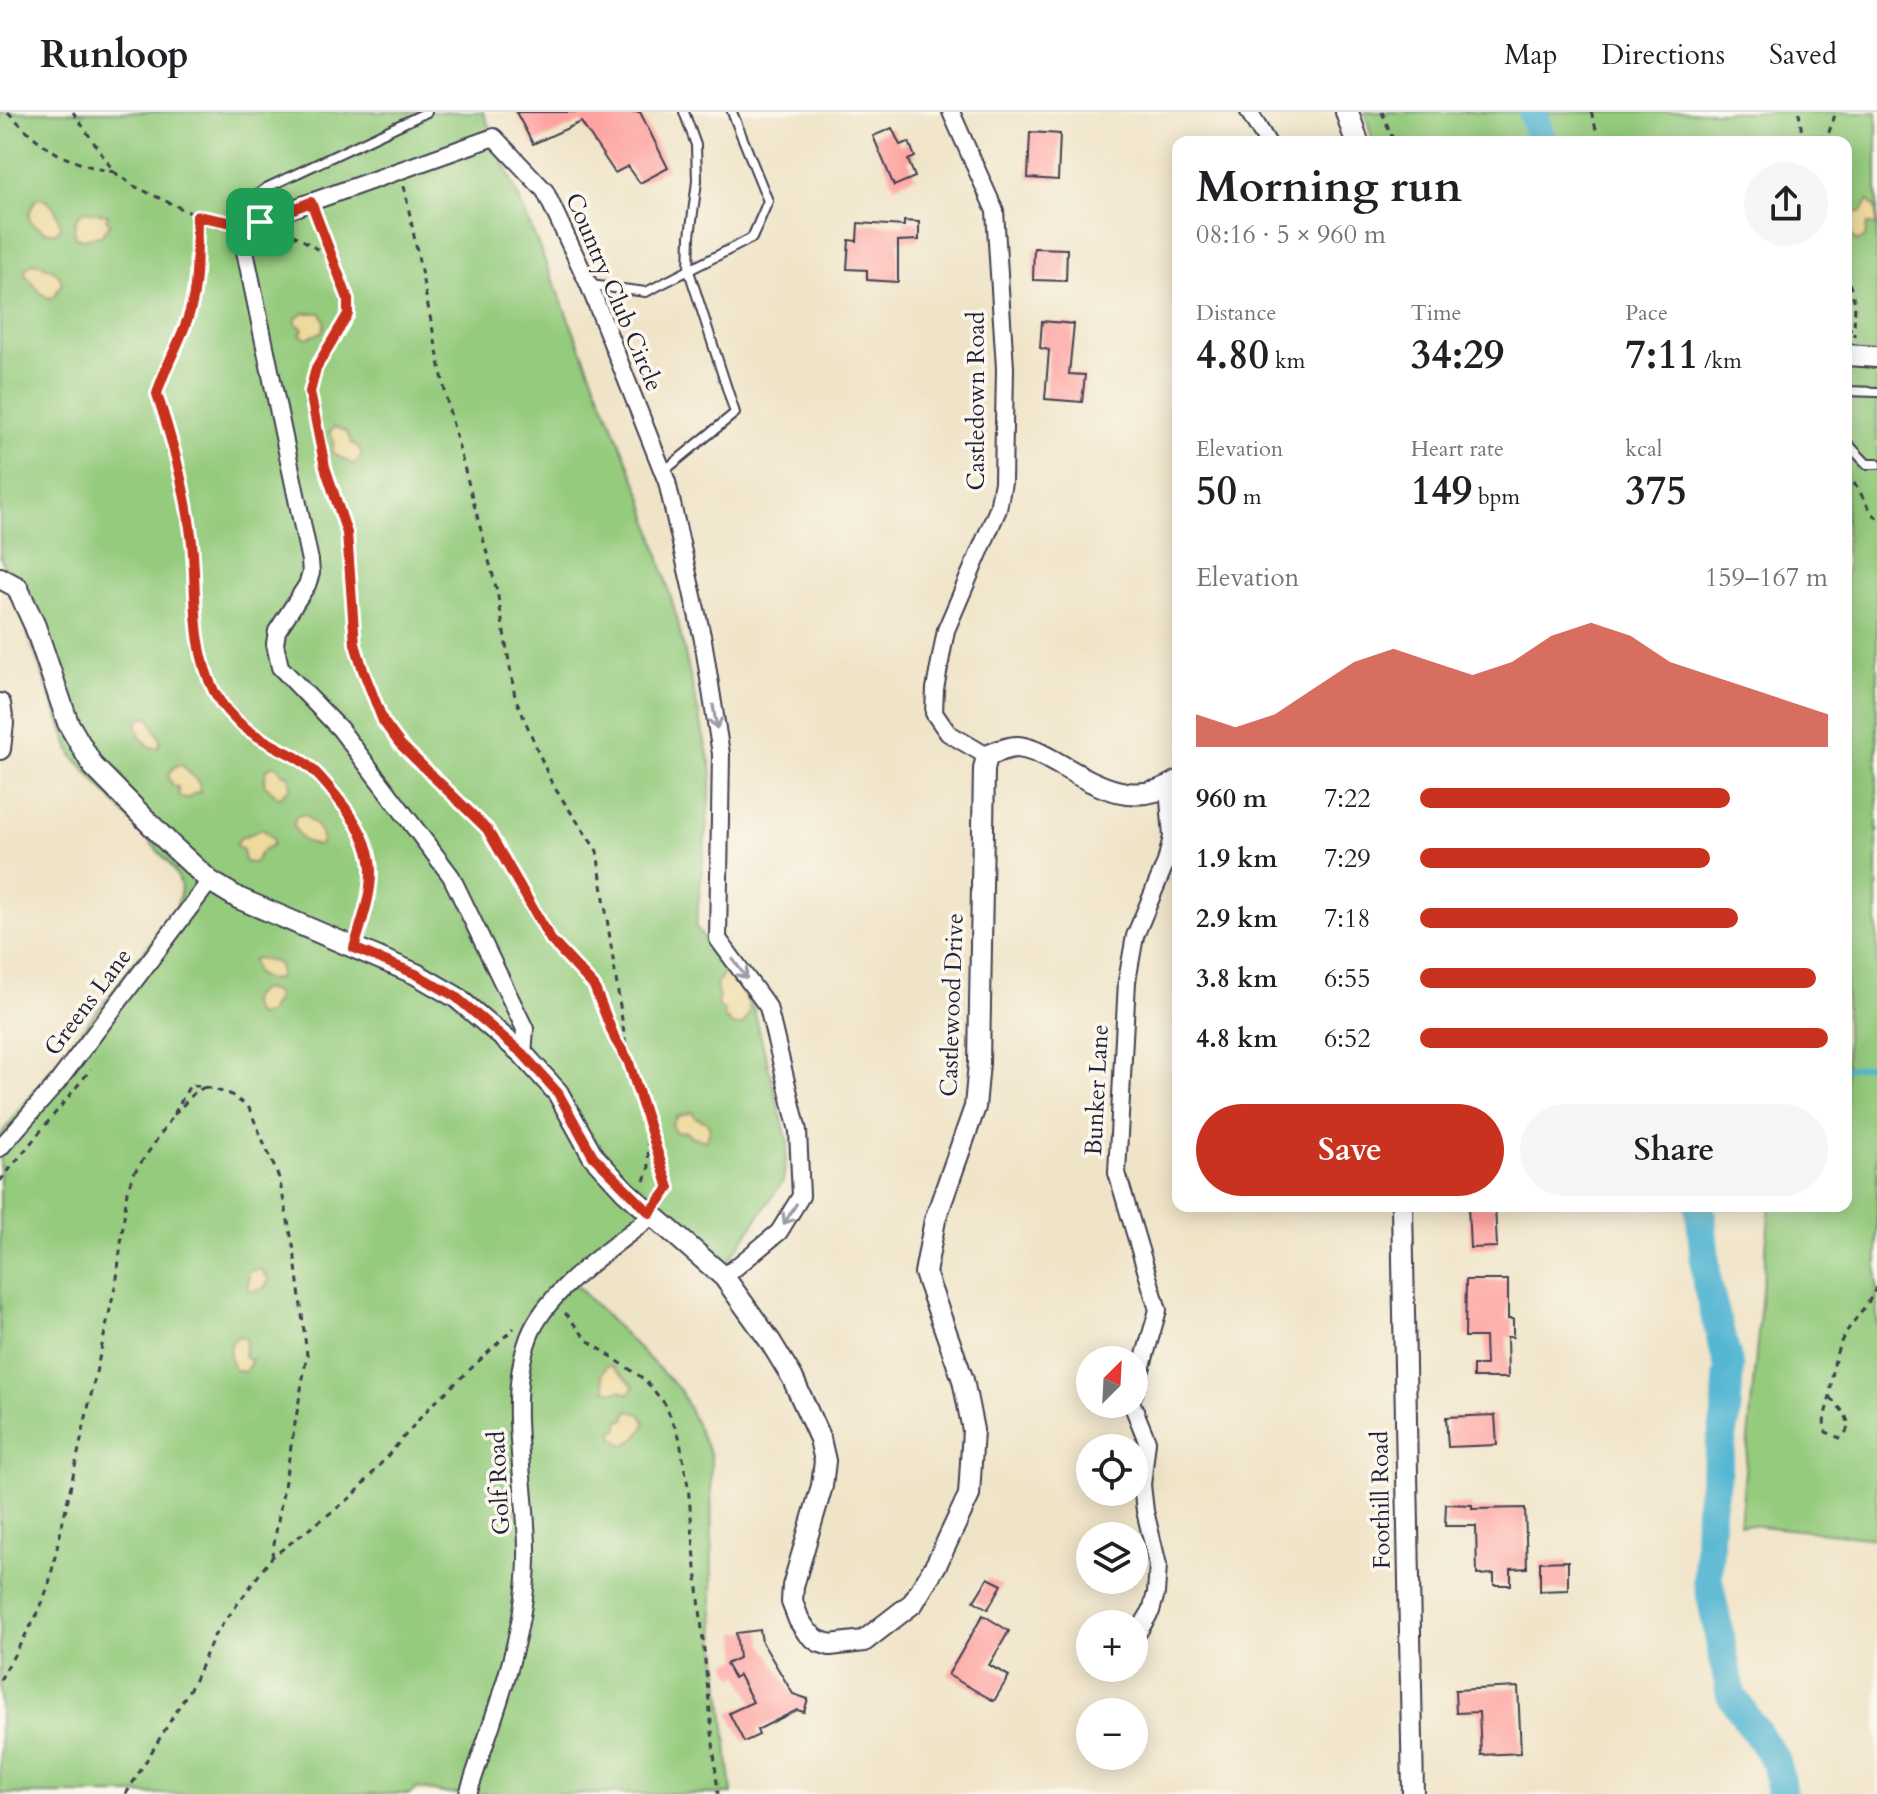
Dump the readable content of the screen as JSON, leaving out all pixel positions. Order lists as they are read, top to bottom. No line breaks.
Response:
{"streets":{"street":["Country Club Circle","Castledown Road","Greens Lane","Castlewood Drive","Bunker Lane","Golf Road","Foothill Road"]},"crossings":[["Country Club Circle","Castlewood Drive"],["Castledown Road","Castlewood Drive"],["Greens Lane","Castlewood Drive"],["Castlewood Drive","Golf Road"]],"one_way":["Country Club Circle"],"north":"top right","page":{"header":"Runloop","nav":["Map","Directions","Saved"],"heading":["Morning run","08:16 · 5 × 960 m"],"stats":[["Distance","4.80 km"],["Time","34:29"],["Pace","7:11 /km"],["Elevation","50 m"],["Heart rate","149 bpm"],["kcal","375"]],"chart":["Elevation","159–167 m"],"list":[{"name":"960 m","note":"7:22"},{"name":"1.9 km","note":"7:29"},{"name":"2.9 km","note":"7:18"},{"name":"3.8 km","note":"6:55"},{"name":"4.8 km","note":"6:52"}],"buttons":["Save","Share"],"map_buttons":["+","−"]}}
